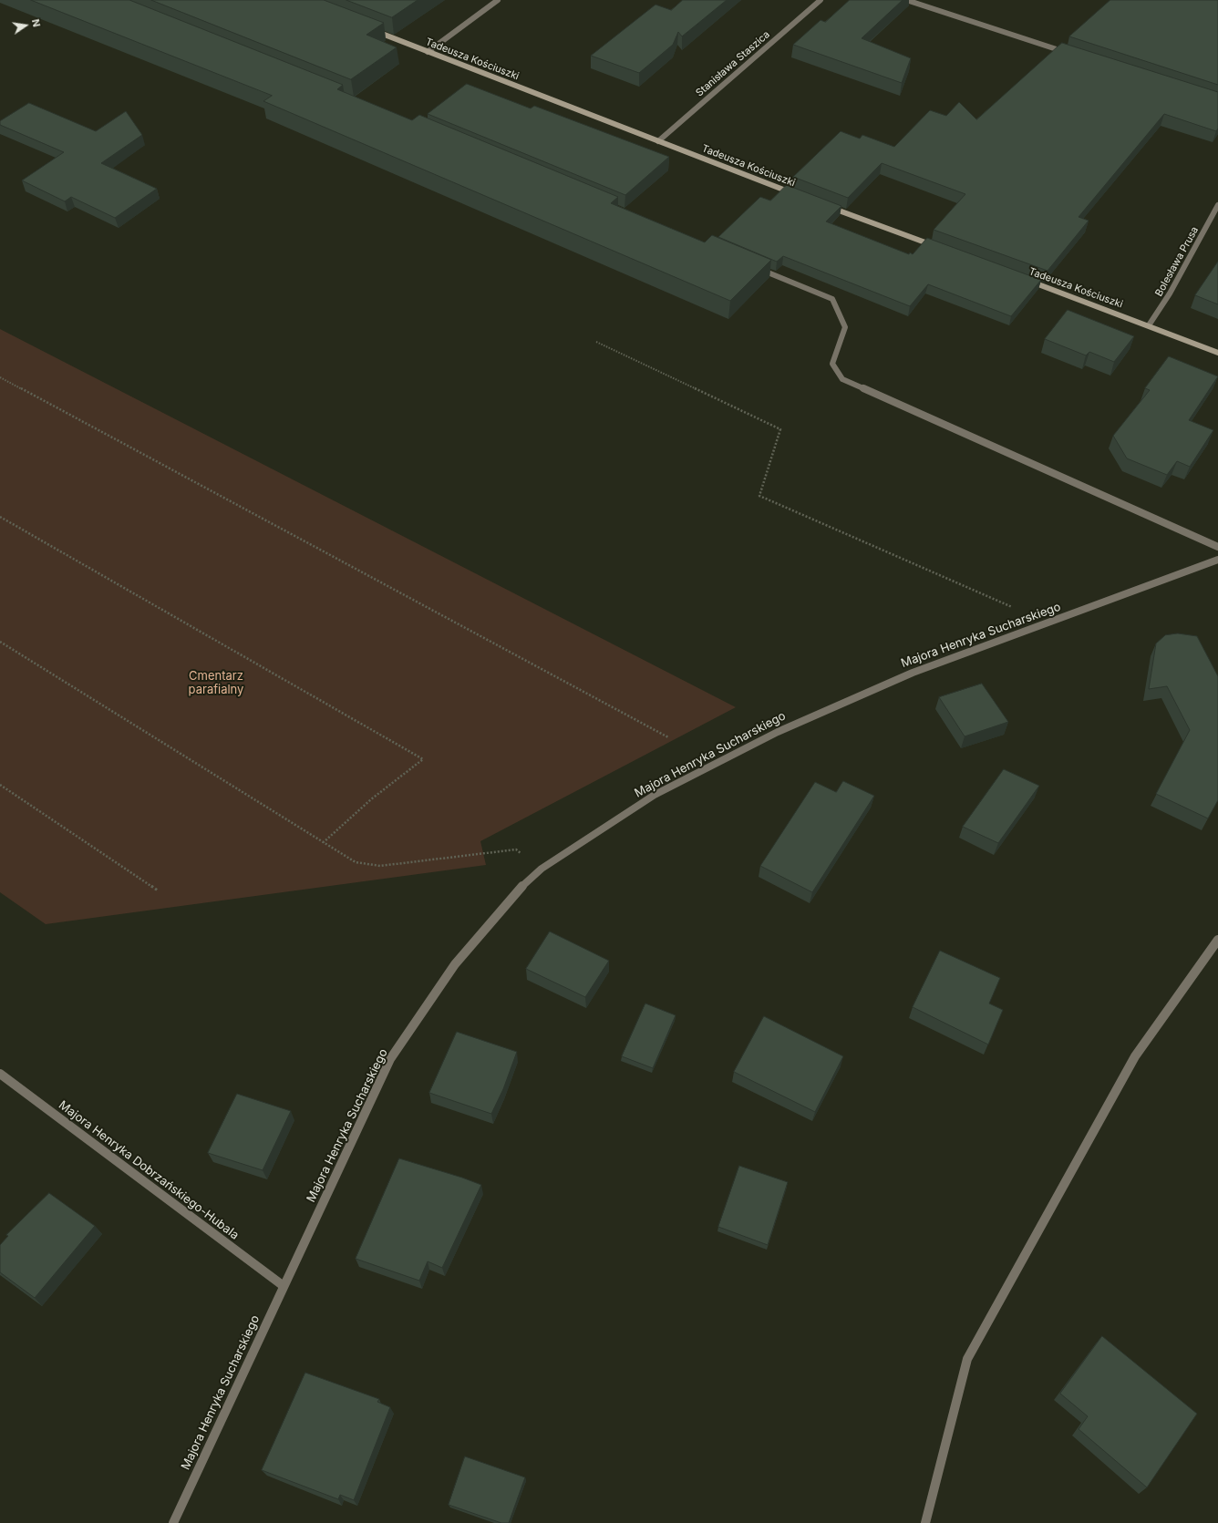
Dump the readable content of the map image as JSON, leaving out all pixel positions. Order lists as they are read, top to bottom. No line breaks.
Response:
{"streets":{"main road":["Tadeusza Kościuszki"],"street":["Stanisława Staszica","Bolesława Prusa","Majora Henryka Sucharskiego","Majora Henryka Dobrzańskiego-Hubala"]},"crossings":[["Tadeusza Kościuszki","Stanisława Staszica"],["Tadeusza Kościuszki","Bolesława Prusa"],["Majora Henryka Sucharskiego","Majora Henryka Dobrzańskiego-Hubala"]],"parks":["Cmentarz parafialny"],"north":"right"}
